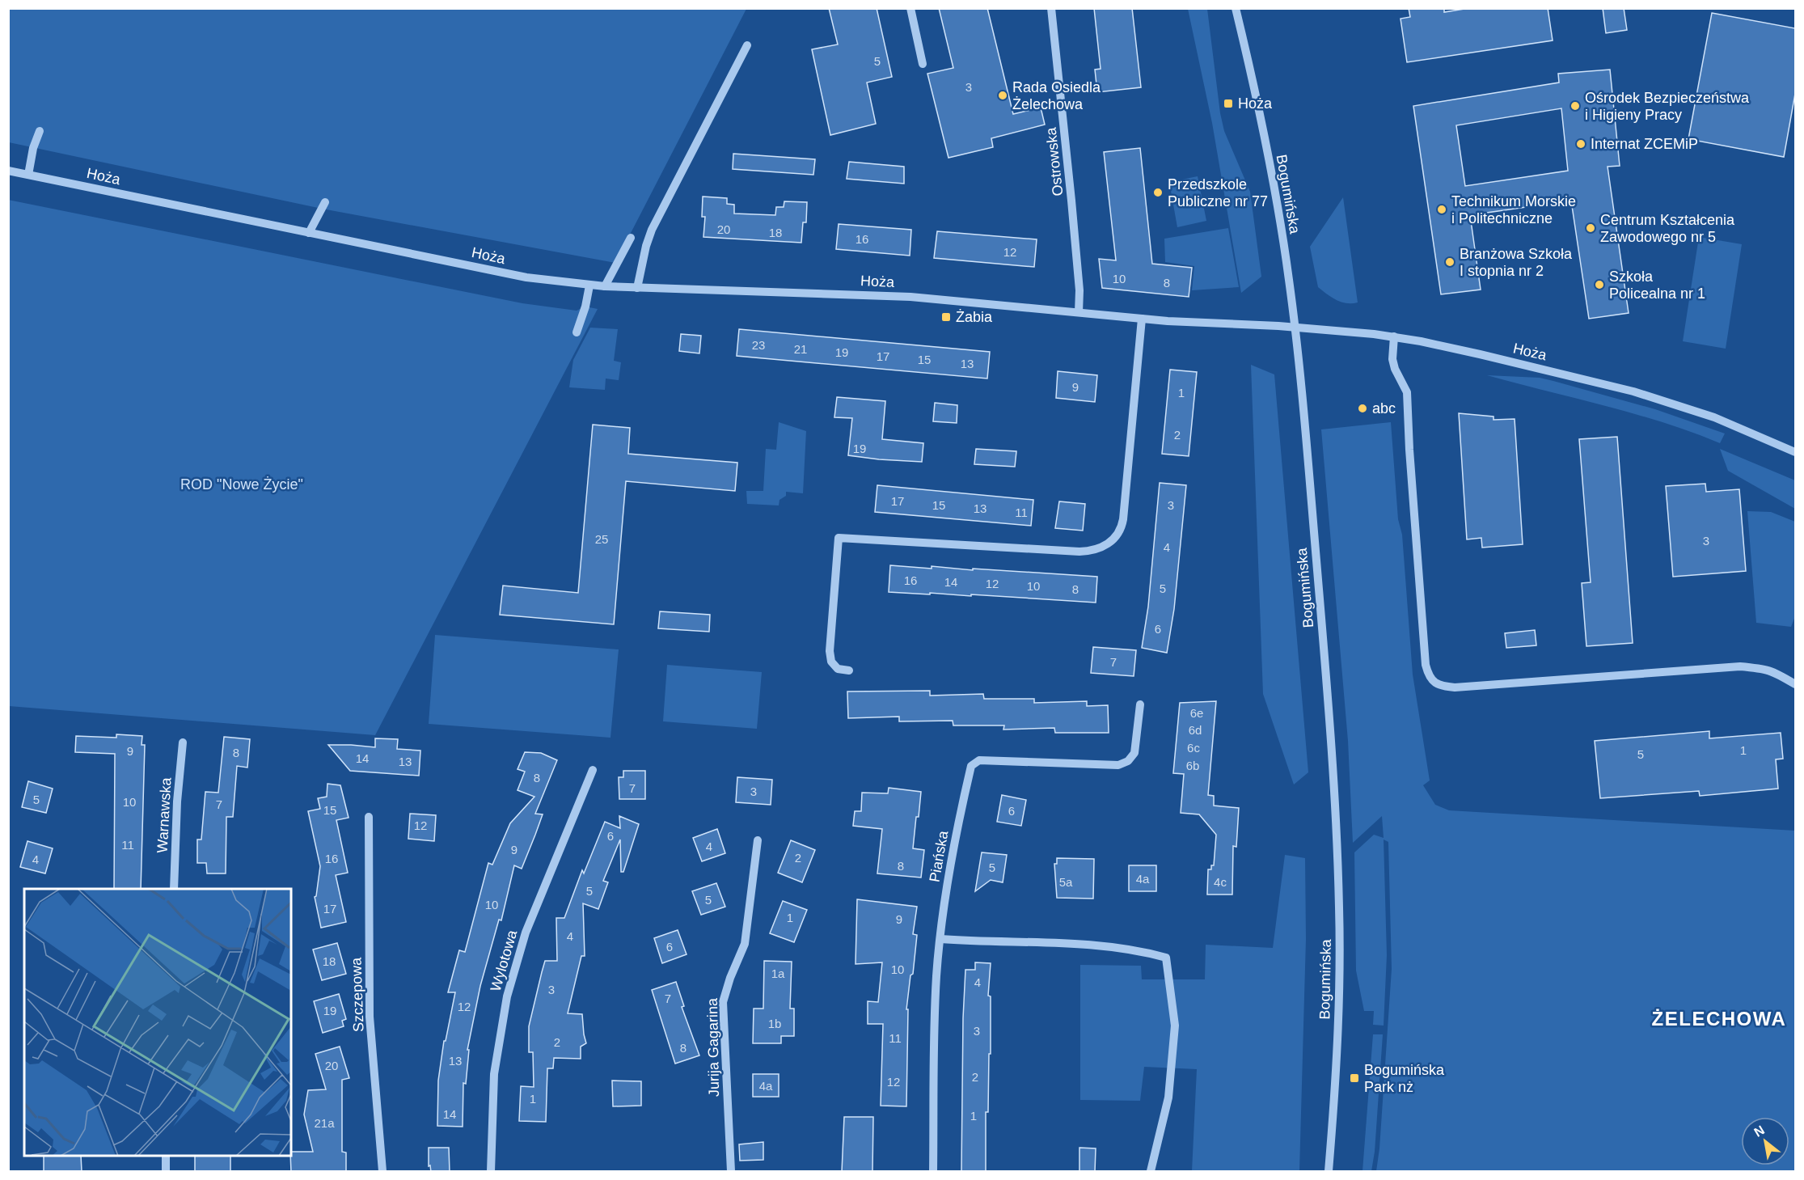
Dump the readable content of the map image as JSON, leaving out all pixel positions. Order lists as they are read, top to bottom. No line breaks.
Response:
{"streets":{"street":["Ostrowska","Hoża","Bogumińska","Warnawska","Piańska","Wylotowa","Szczepowa","Jurija Gagarina"]},"crossings":[["Ostrowska","Hoża"],["Hoża","Bogumińska"]],"districts":["ŻELECHOWA"],"parks":["ROD \"Nowe Życie\""],"places":{"other":["Rada Osiedla Żelechowa","Ośrodek Bezpieczeństwa i Higieny Pracy","Internat ZCEMiP","Przedszkole Publiczne nr 77","Technikum Morskie i Politechniczne","Centrum Kształcenia Zawodowego nr 5","Branżowa Szkoła I stopnia nr 2","Szkoła Policealna nr 1","abc"],"transit":["Hoża","Żabia","Bogumińska Park nż"]},"house_numbers":["5","3","20","18","16","12","10","8","23","21","19","17","15","13","9","1","2","19","17","15","3","13","11","25","3","4","16","14","12","10","5","8","6","7","6e","6d","6c","1","9","8","5","14","13","6b","8","7","3","5","10","7","15","6","12","6","11","4","9","2","16","4","8","5","4a","5a","4c","5","5","10","17","1","9","4","6","18","10","1a","4","3","7","12","19","1b","3","11","2","8","13","20","2","12","4a","1","14","1","21a"],"north":"top left"}
